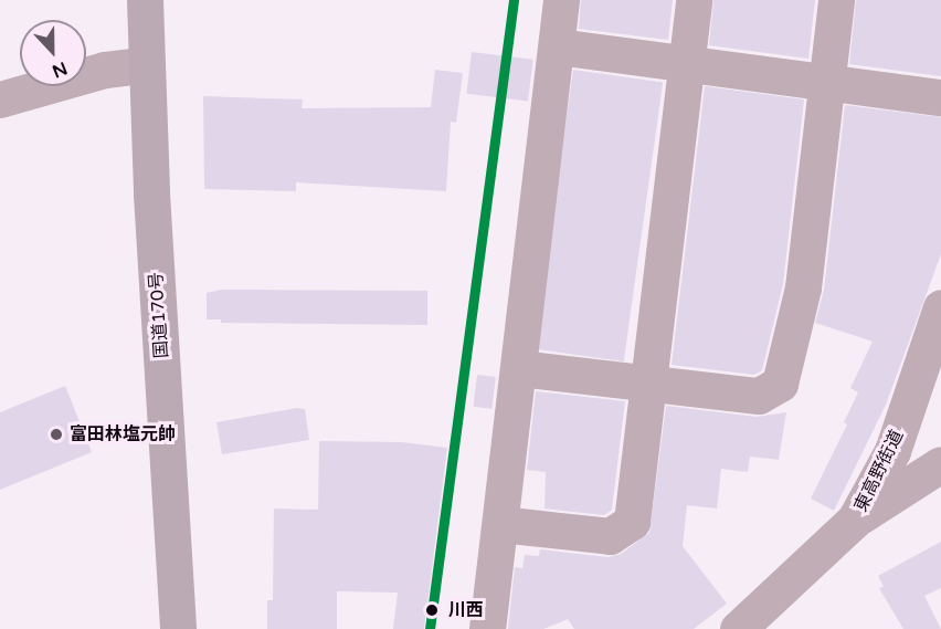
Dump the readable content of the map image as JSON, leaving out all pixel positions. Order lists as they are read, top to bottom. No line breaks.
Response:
{"streets":{"highway":["国道170号"],"street":["東高野街道"]},"places":["富田林塩元帥","川西"],"north":"bottom"}
